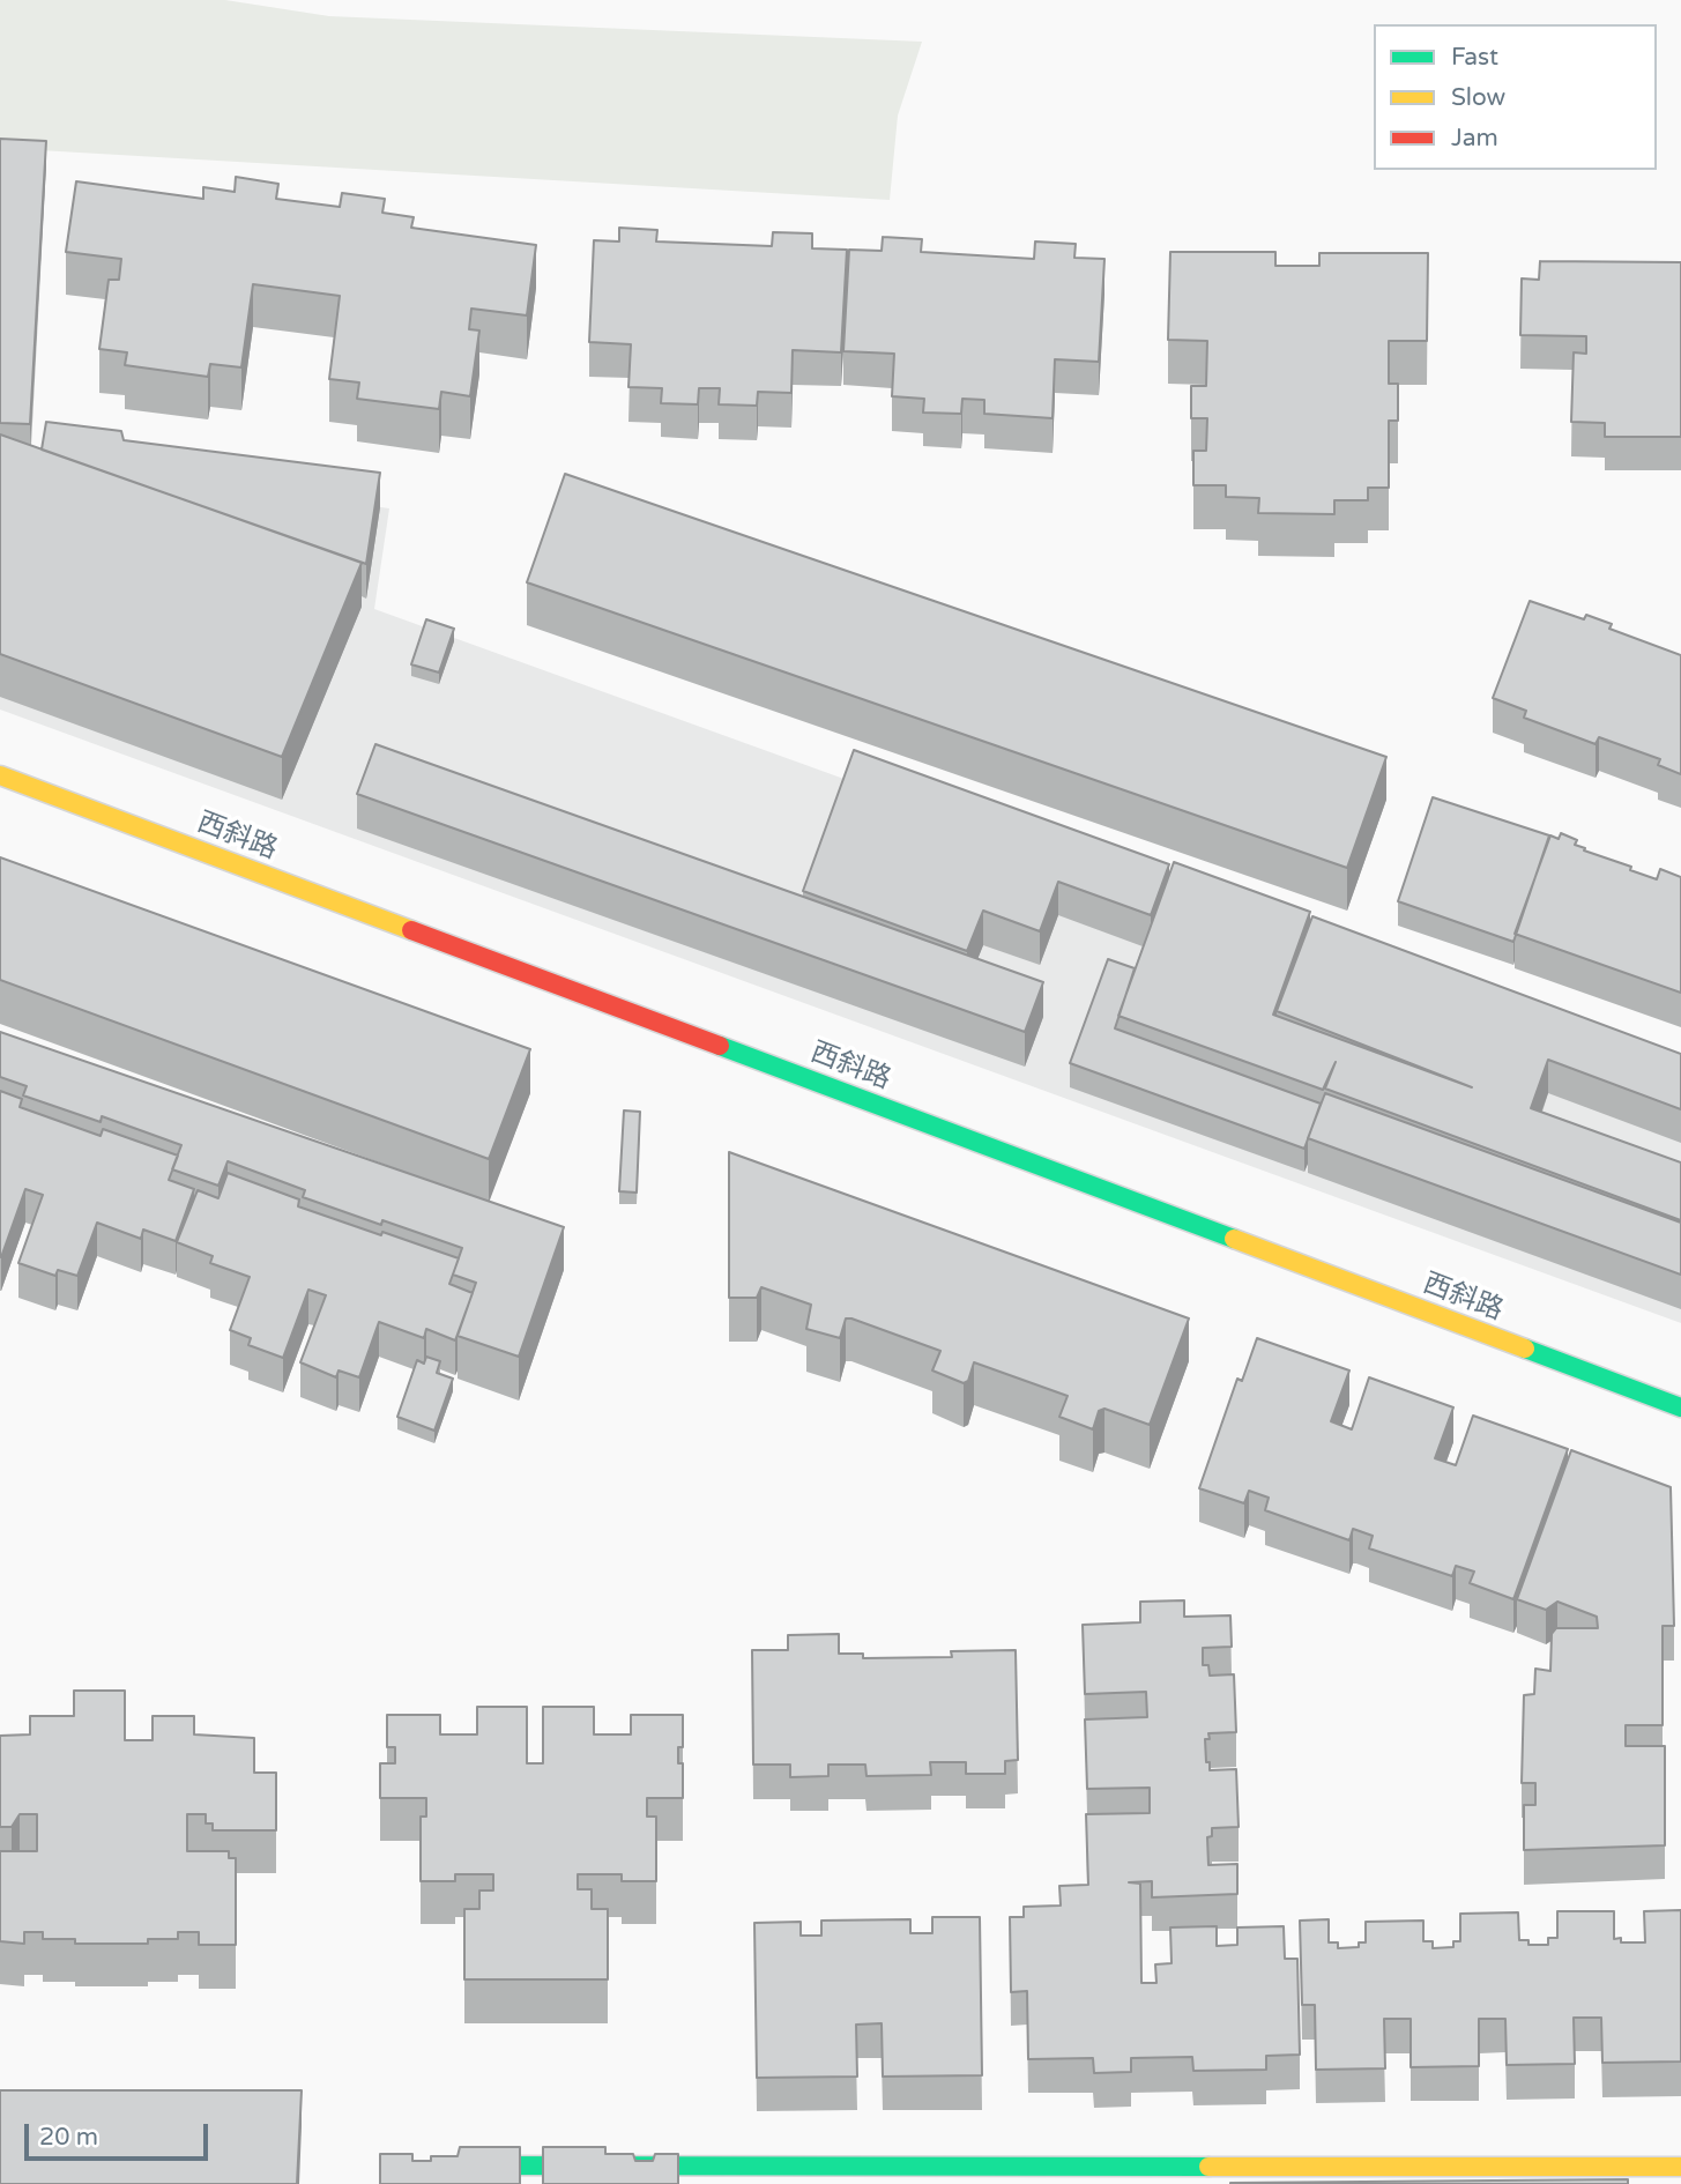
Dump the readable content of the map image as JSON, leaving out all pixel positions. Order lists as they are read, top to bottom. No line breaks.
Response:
{"streets":{"street":["西斜路"]},"legend":["Fast","Slow","Jam"],"scale_bar":"20 m"}
